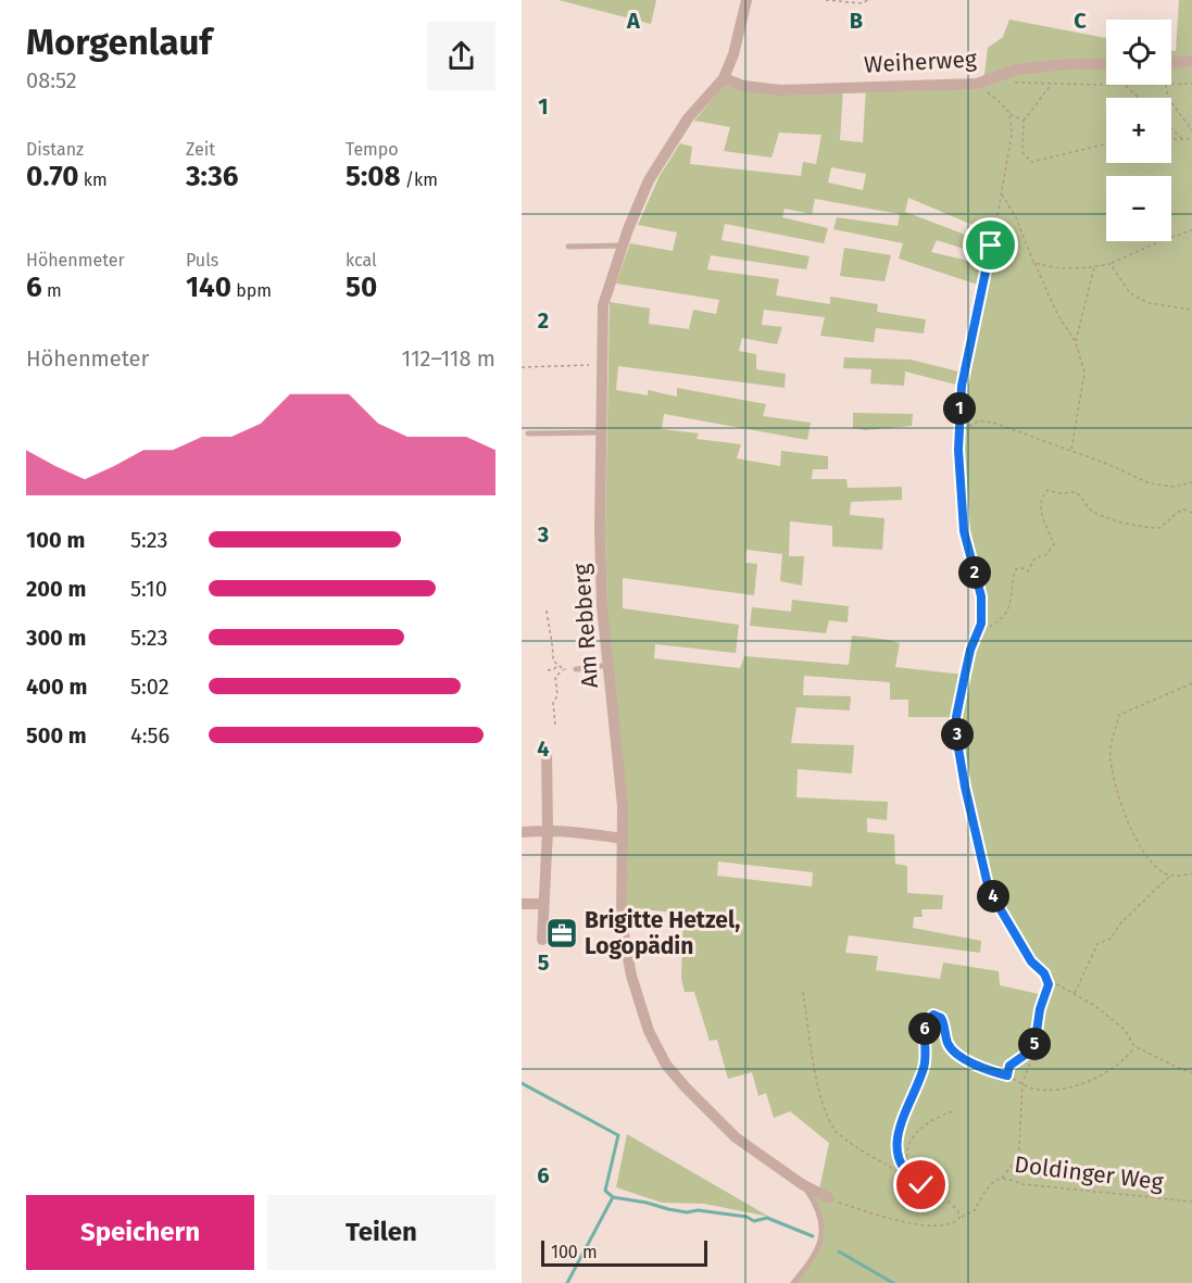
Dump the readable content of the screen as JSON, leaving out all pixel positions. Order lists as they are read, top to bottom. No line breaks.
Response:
{"streets":{"street":["Weiherweg","Am Rebberg"],"path":["Doldinger Weg"]},"crossings":[["Weiherweg","Am Rebberg"]],"places":{"office":["Brigitte Hetzel, Logopädin"]},"scale_bar":"100 m","page":{"heading":["Morgenlauf","08:52"],"map_buttons":["+","−"],"stats":[["Distanz","0.70 km"],["Zeit","3:36"],["Tempo","5:08 /km"],["Höhenmeter","6 m"],["Puls","140 bpm"],["kcal","50"]],"chart":["Höhenmeter","112–118 m"],"pins":["1","2","3","4","6","5"],"list":[{"name":"100 m","note":"5:23"},{"name":"200 m","note":"5:10"},{"name":"300 m","note":"5:23"},{"name":"400 m","note":"5:02"},{"name":"500 m","note":"4:56"}],"buttons":["Speichern","Teilen"],"scale":"100 m"},"grid":{"columns":["A","B","C"],"rows":["1","2","3","4","5","6"]}}
